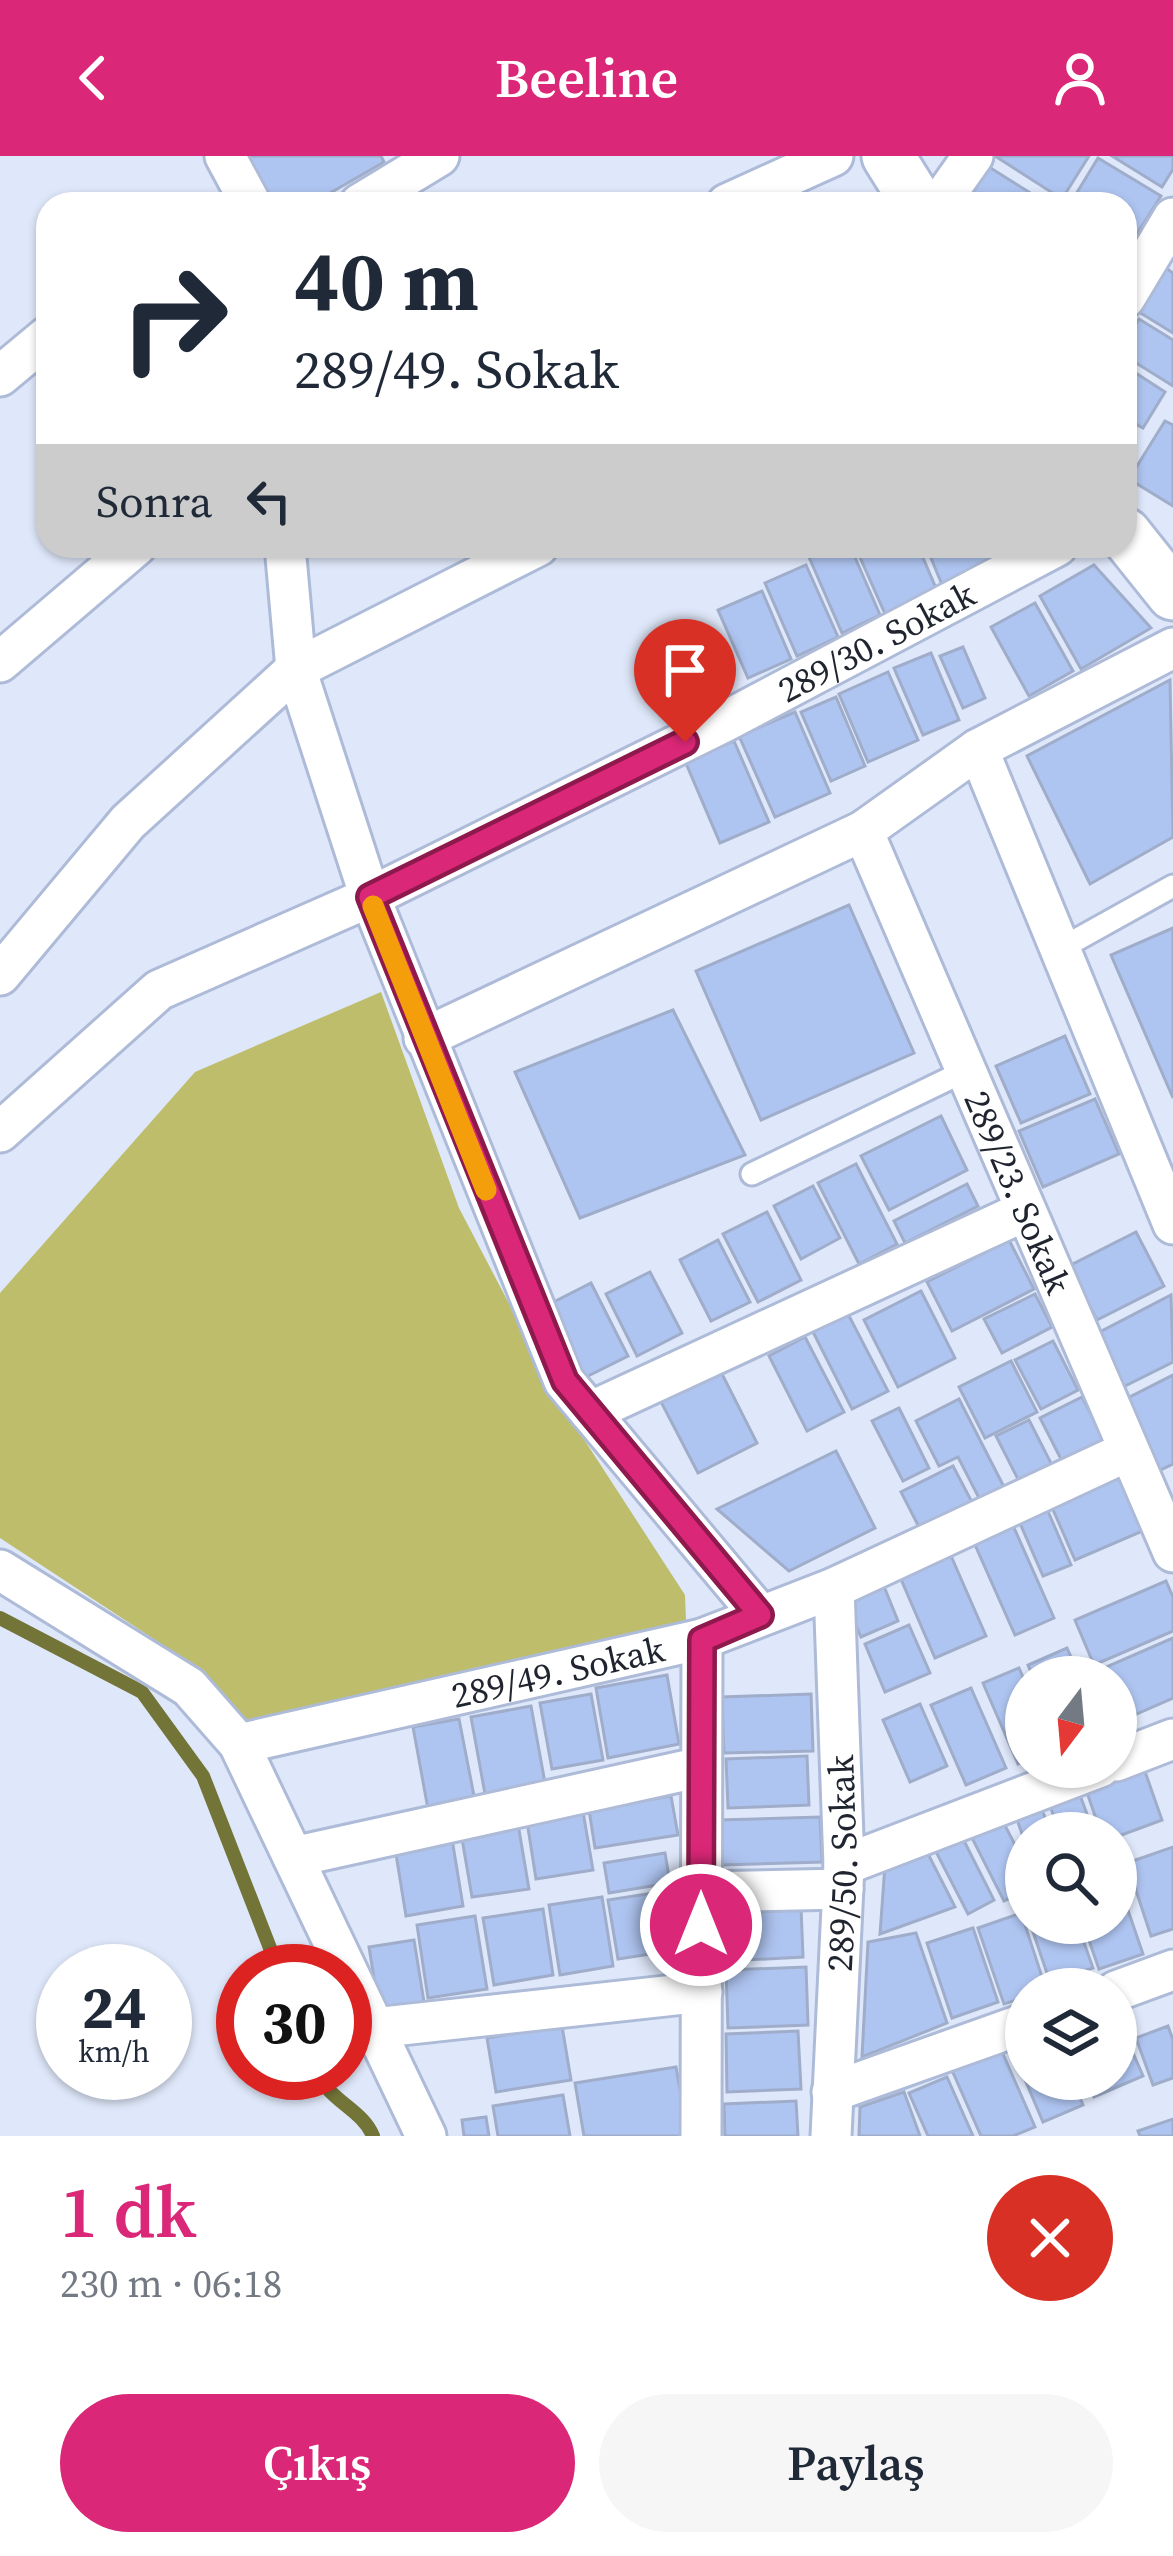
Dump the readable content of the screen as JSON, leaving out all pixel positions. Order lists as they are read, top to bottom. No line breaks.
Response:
{"streets":{"street":["289/30. Sokak","289/23. Sokak","289/49. Sokak","289/50. Sokak"]},"crossings":[["289/23. Sokak","289/49. Sokak"],["289/49. Sokak","289/50. Sokak"]],"north":"bottom","page":{"header":"Beeline","turn":["40 m","289/49. Sokak"],"then":"Sonra","speed":"24 km/h","limit":"30","heading":["1 dk","230 m · 06:18"],"buttons":["Çıkış","Paylaş"]}}
